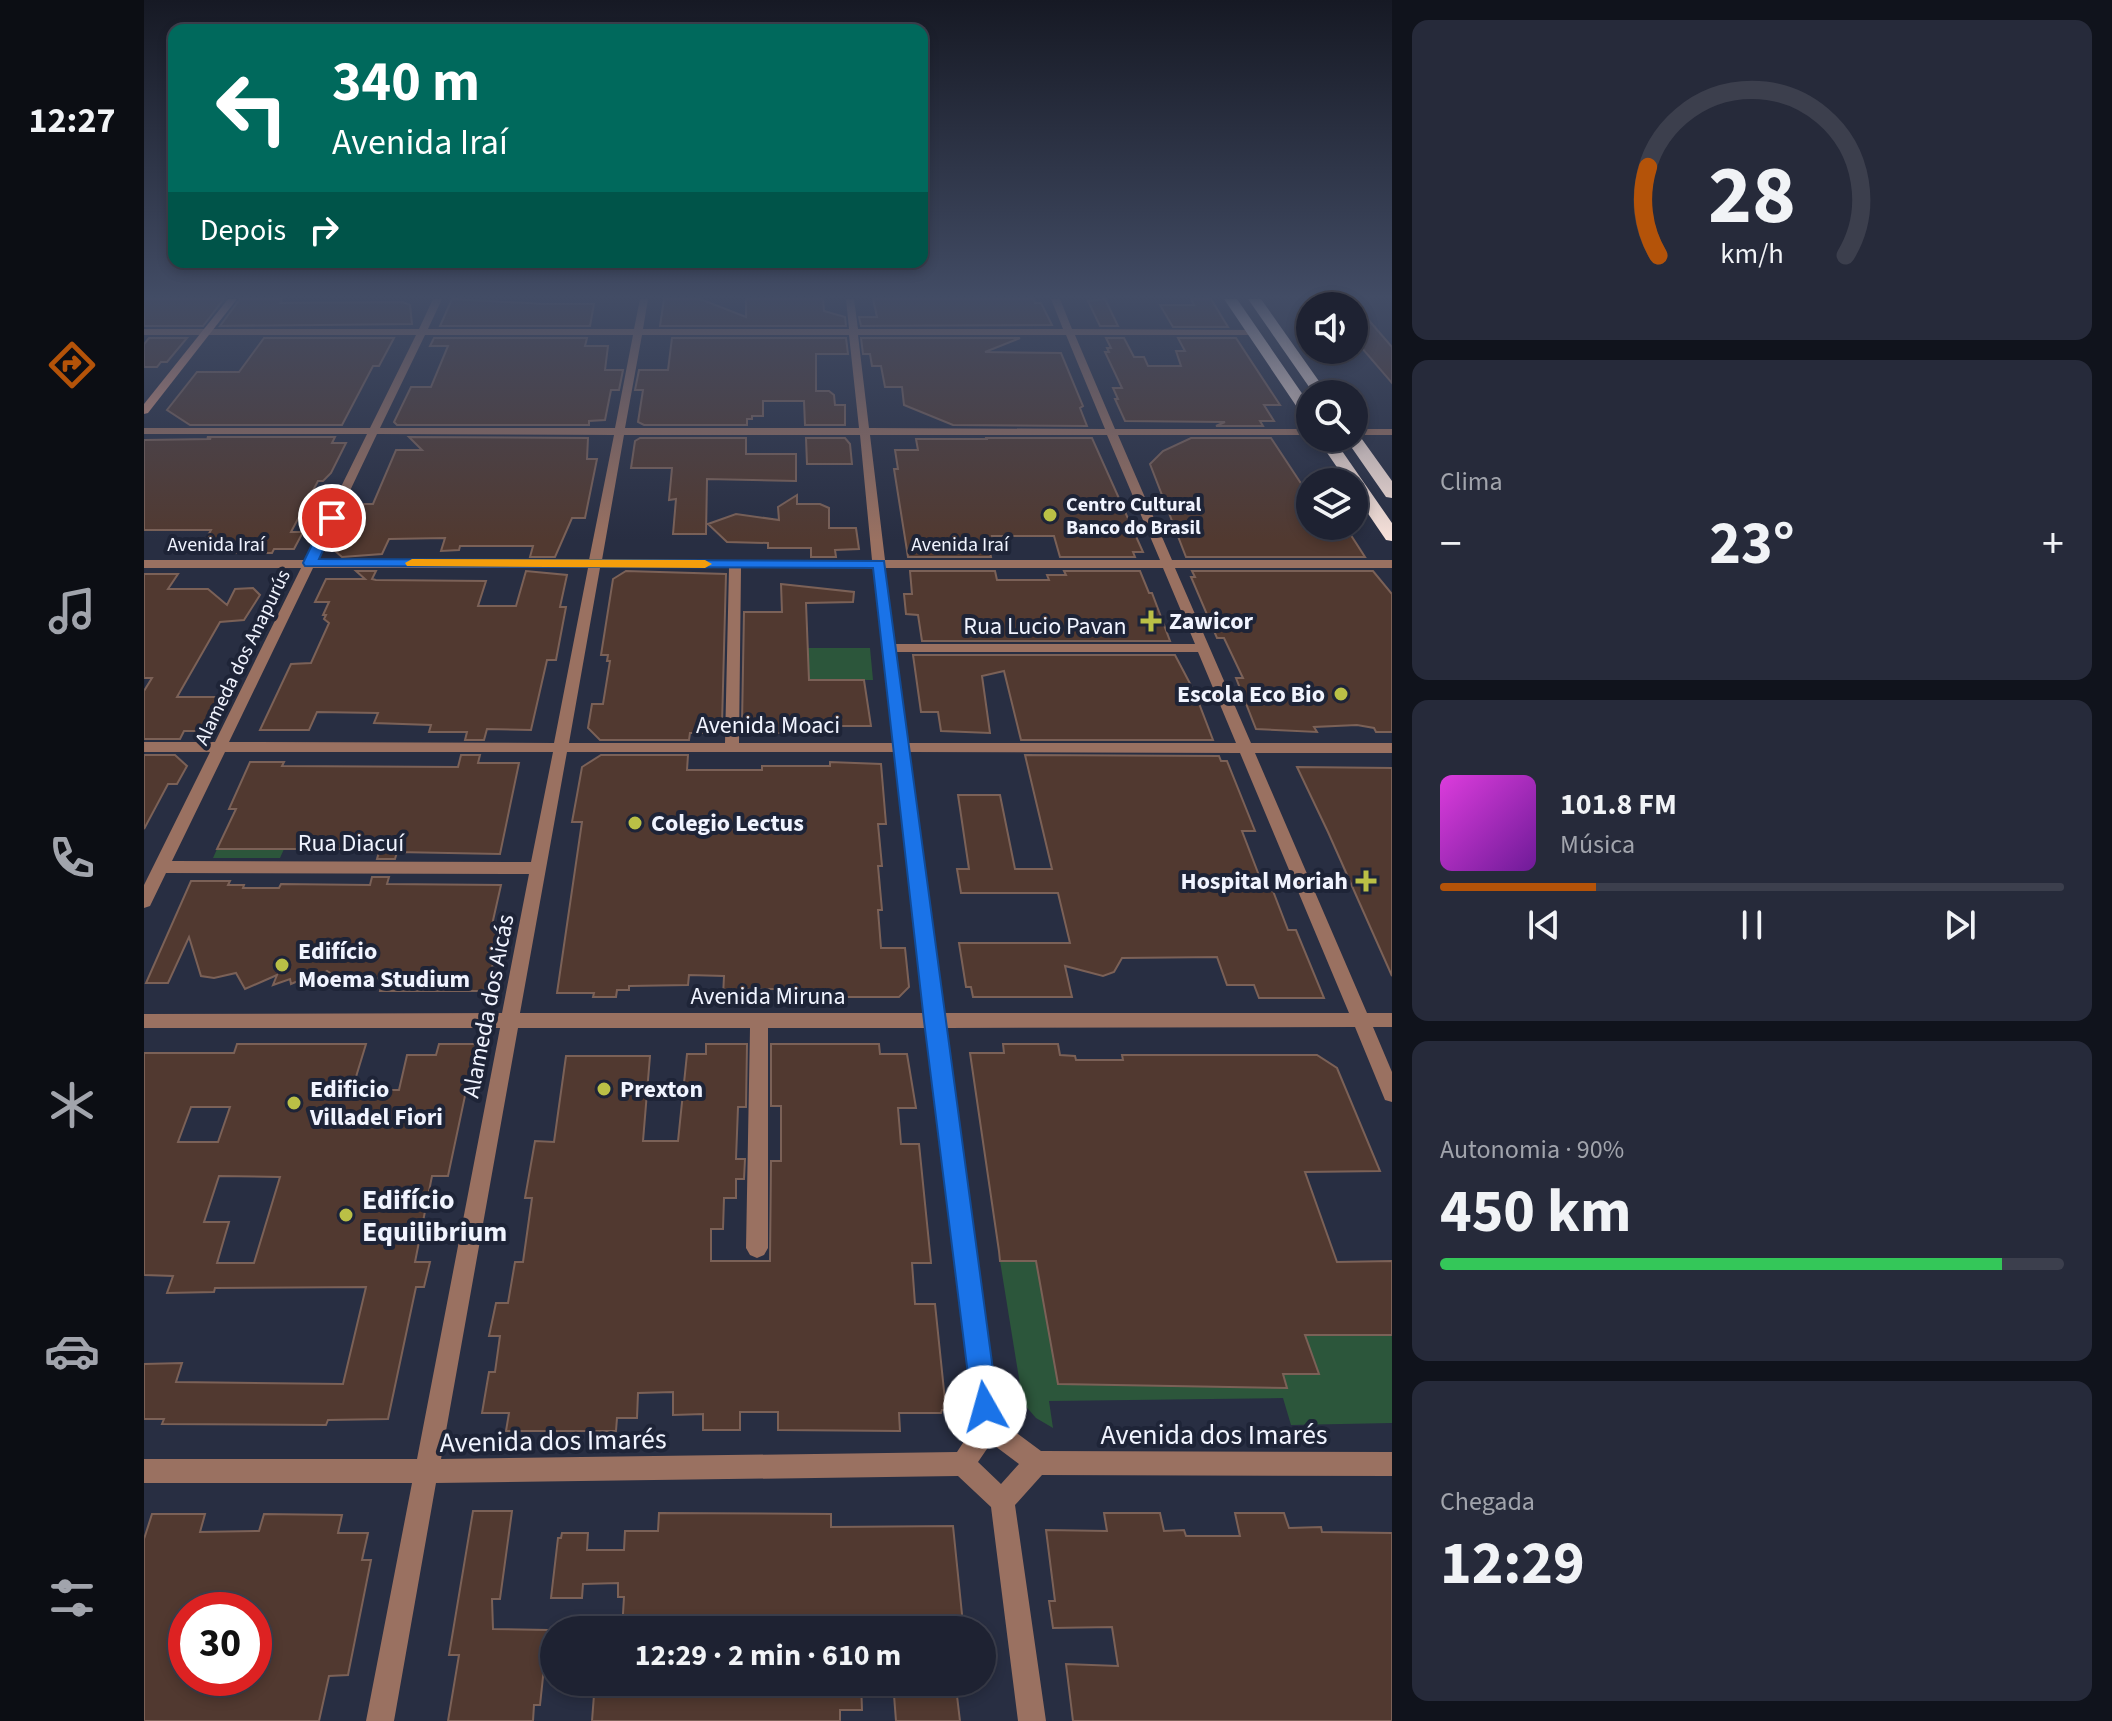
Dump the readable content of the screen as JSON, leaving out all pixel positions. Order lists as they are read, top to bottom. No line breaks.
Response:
{"streets":{"street":["Avenida Iraí","Rua Lucio Pavan","Alameda dos Anapurús","Avenida Moaci","Rua Diacuí","Avenida Miruna","Alameda dos Aicás","Avenida dos Imarés"]},"crossings":[["Avenida Iraí","Alameda dos Anapurús"],["Avenida Iraí","Alameda dos Aicás"],["Alameda dos Anapurús","Avenida Moaci"],["Alameda dos Anapurús","Rua Diacuí"],["Avenida Moaci","Alameda dos Aicás"],["Rua Diacuí","Alameda dos Aicás"],["Avenida Miruna","Alameda dos Aicás"],["Alameda dos Aicás","Avenida dos Imarés"]],"places":{"other":["Centro Cultural Banco do Brasil","Escola Eco Bio","Colegio Lectus","Edifício Moema Studium","Prexton","Edificio Villadel Fiori","Edifício Equilibrium"],"health":["Zawicor","Hospital Moriah"]},"page":{"tabs":"12:27","turn":["340 m","Avenida Iraí"],"then":"Depois","tile":["Clima",["Autonomia · 90%","450 km"],["Chegada","12:29"]],"heat":["−","23°","+"],"song":["101.8 FM","Música"],"limit":"30","trip":"12:29 · 2 min · 610 m","gauge":["28","km/h"]}}
